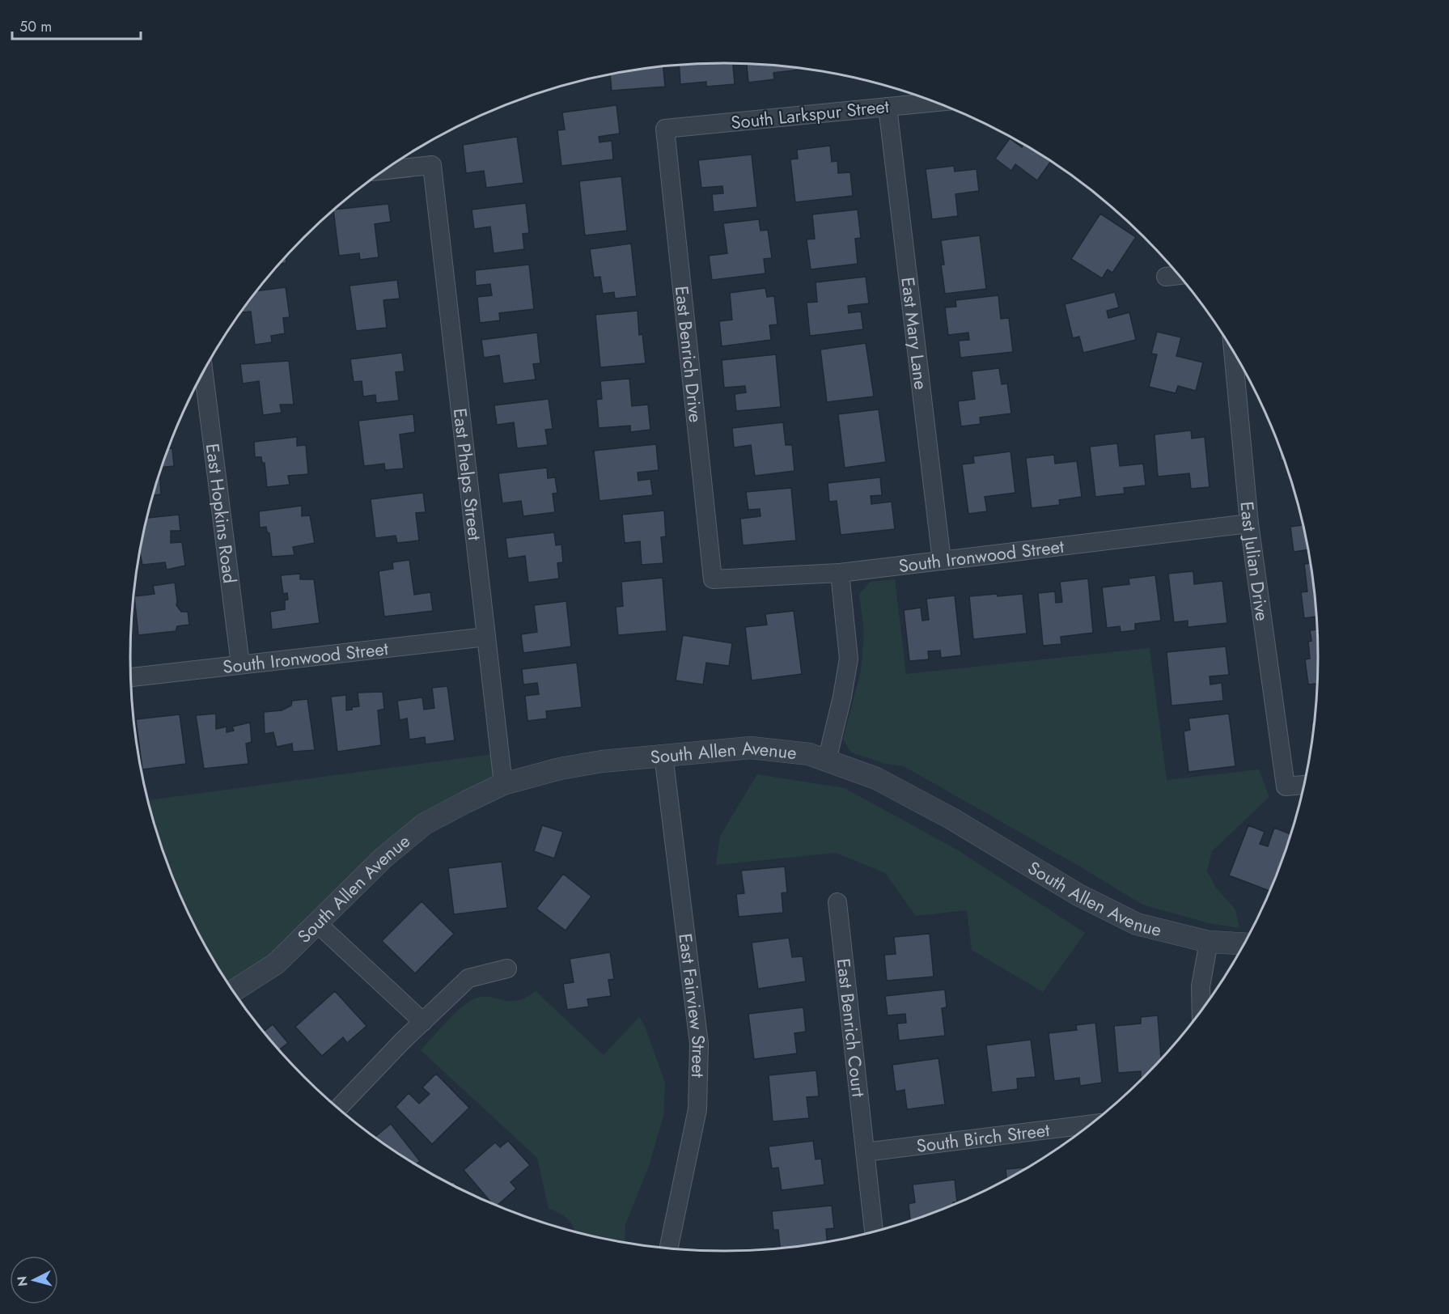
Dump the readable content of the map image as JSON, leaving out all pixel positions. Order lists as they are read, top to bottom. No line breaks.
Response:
{"streets":{"street":["South Larkspur Street","East Mary Lane","East Benrich Drive","East Phelps Street","East Hopkins Road","South Ironwood Street","East Julian Drive","South Allen Avenue","East Fairview Street","East Benrich Court","South Birch Street"]},"crossings":[["South Larkspur Street","East Mary Lane"],["South Larkspur Street","East Benrich Drive"],["East Mary Lane","South Ironwood Street"],["East Benrich Drive","South Ironwood Street"],["East Phelps Street","South Ironwood Street"],["East Phelps Street","South Allen Avenue"],["East Hopkins Road","South Ironwood Street"],["South Ironwood Street","East Julian Drive"],["South Allen Avenue","East Fairview Street"],["East Benrich Court","South Birch Street"]],"scale_bar":"50 m","north":"left"}
